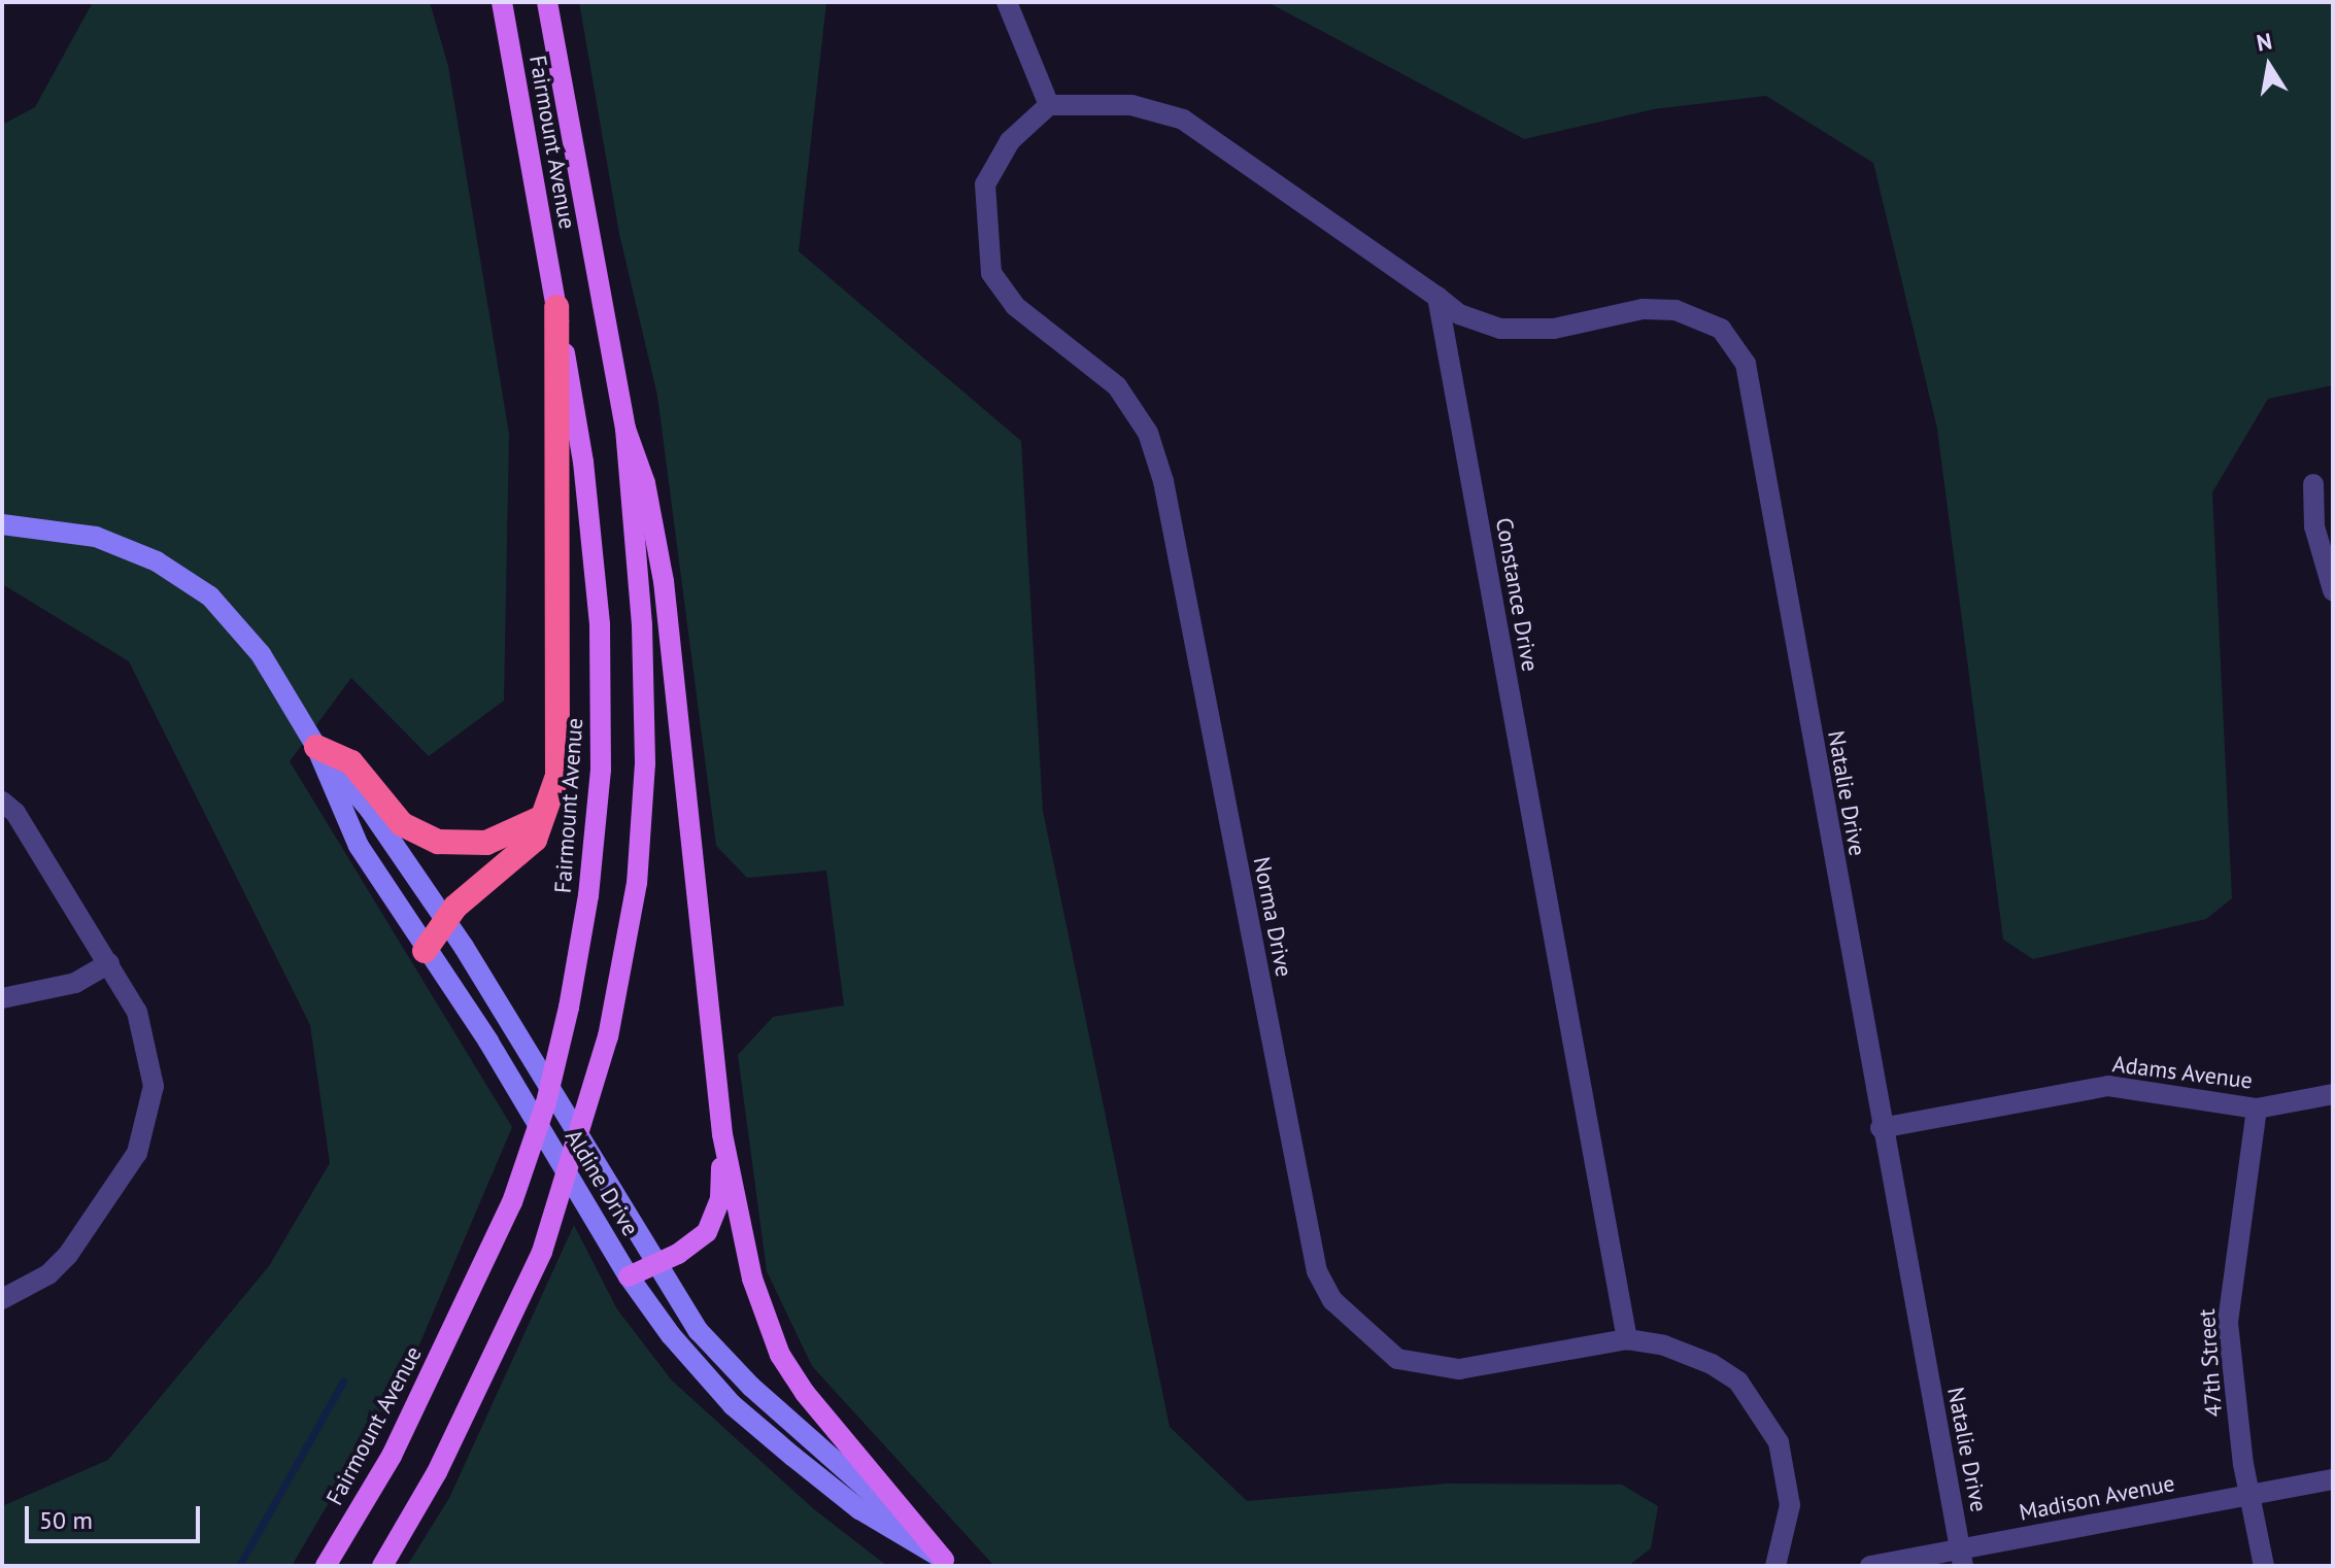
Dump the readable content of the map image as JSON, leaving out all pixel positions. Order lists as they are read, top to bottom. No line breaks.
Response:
{"streets":{"main road":["Fairmount Avenue","Aldine Drive"],"street":["Constance Drive","Natalie Drive","Norma Drive","Adams Avenue","47th Street","Madison Avenue"]},"crossings":[["Constance Drive","Natalie Drive"],["Constance Drive","Norma Drive"],["Natalie Drive","Adams Avenue"],["Natalie Drive","Madison Avenue"],["Adams Avenue","47th Street"],["47th Street","Madison Avenue"]],"scale_bar":"50 m","north":"top"}
